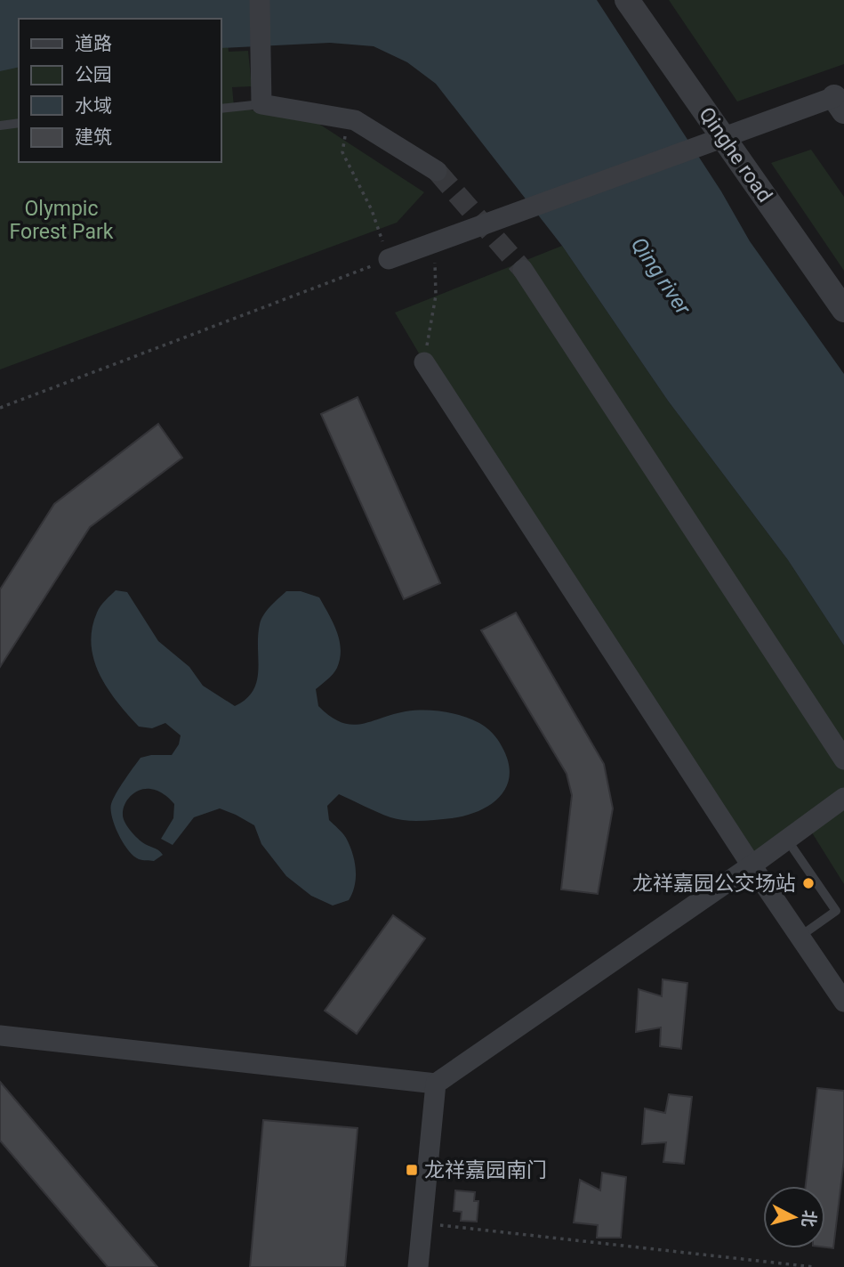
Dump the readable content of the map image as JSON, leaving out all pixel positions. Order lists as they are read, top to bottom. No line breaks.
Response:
{"streets":{"street":["Qinghe road"]},"water":["Qing river"],"parks":["Olympic Forest Park"],"places":{"other":["龙祥嘉园公交场站"],"transit":["龙祥嘉园南门"]},"legend":["道路","公园","水域","建筑"],"north":"right"}
